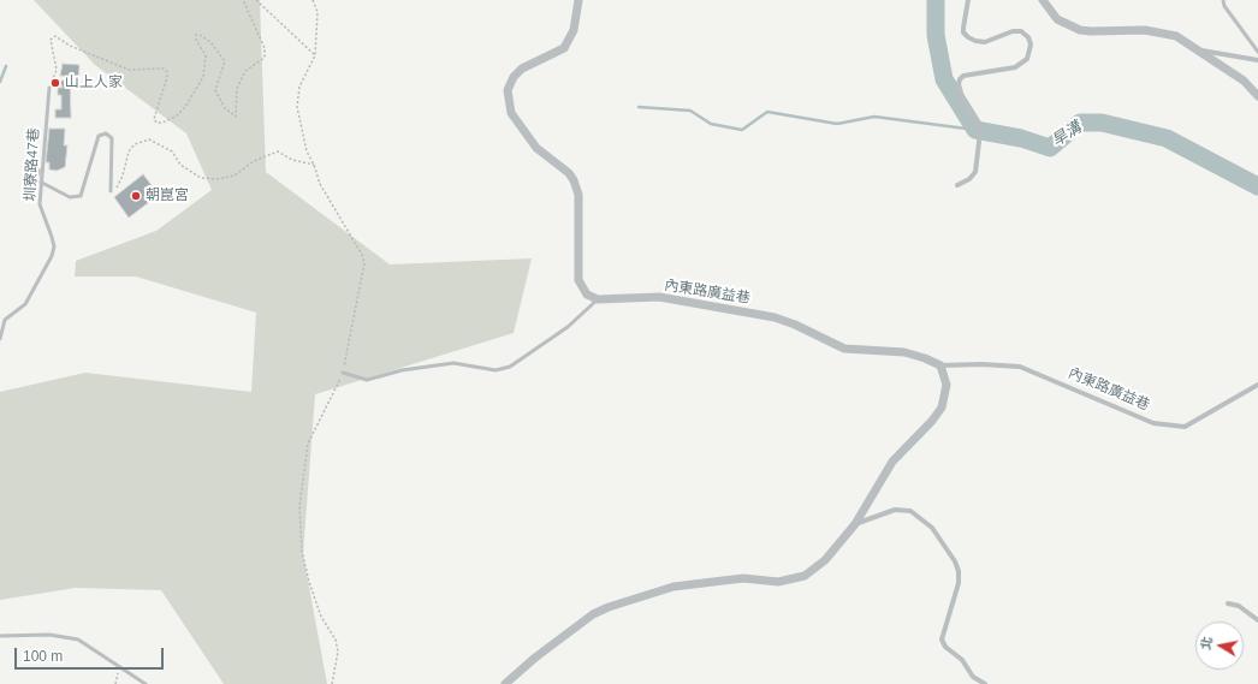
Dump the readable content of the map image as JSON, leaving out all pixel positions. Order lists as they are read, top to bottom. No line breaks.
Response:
{"streets":{"street":["內東路廣益巷"],"lane":["圳寮路47巷"]},"water":["旱溝"],"places":["山上人家","朝崑宮"],"scale_bar":"100 m","north":"left"}
